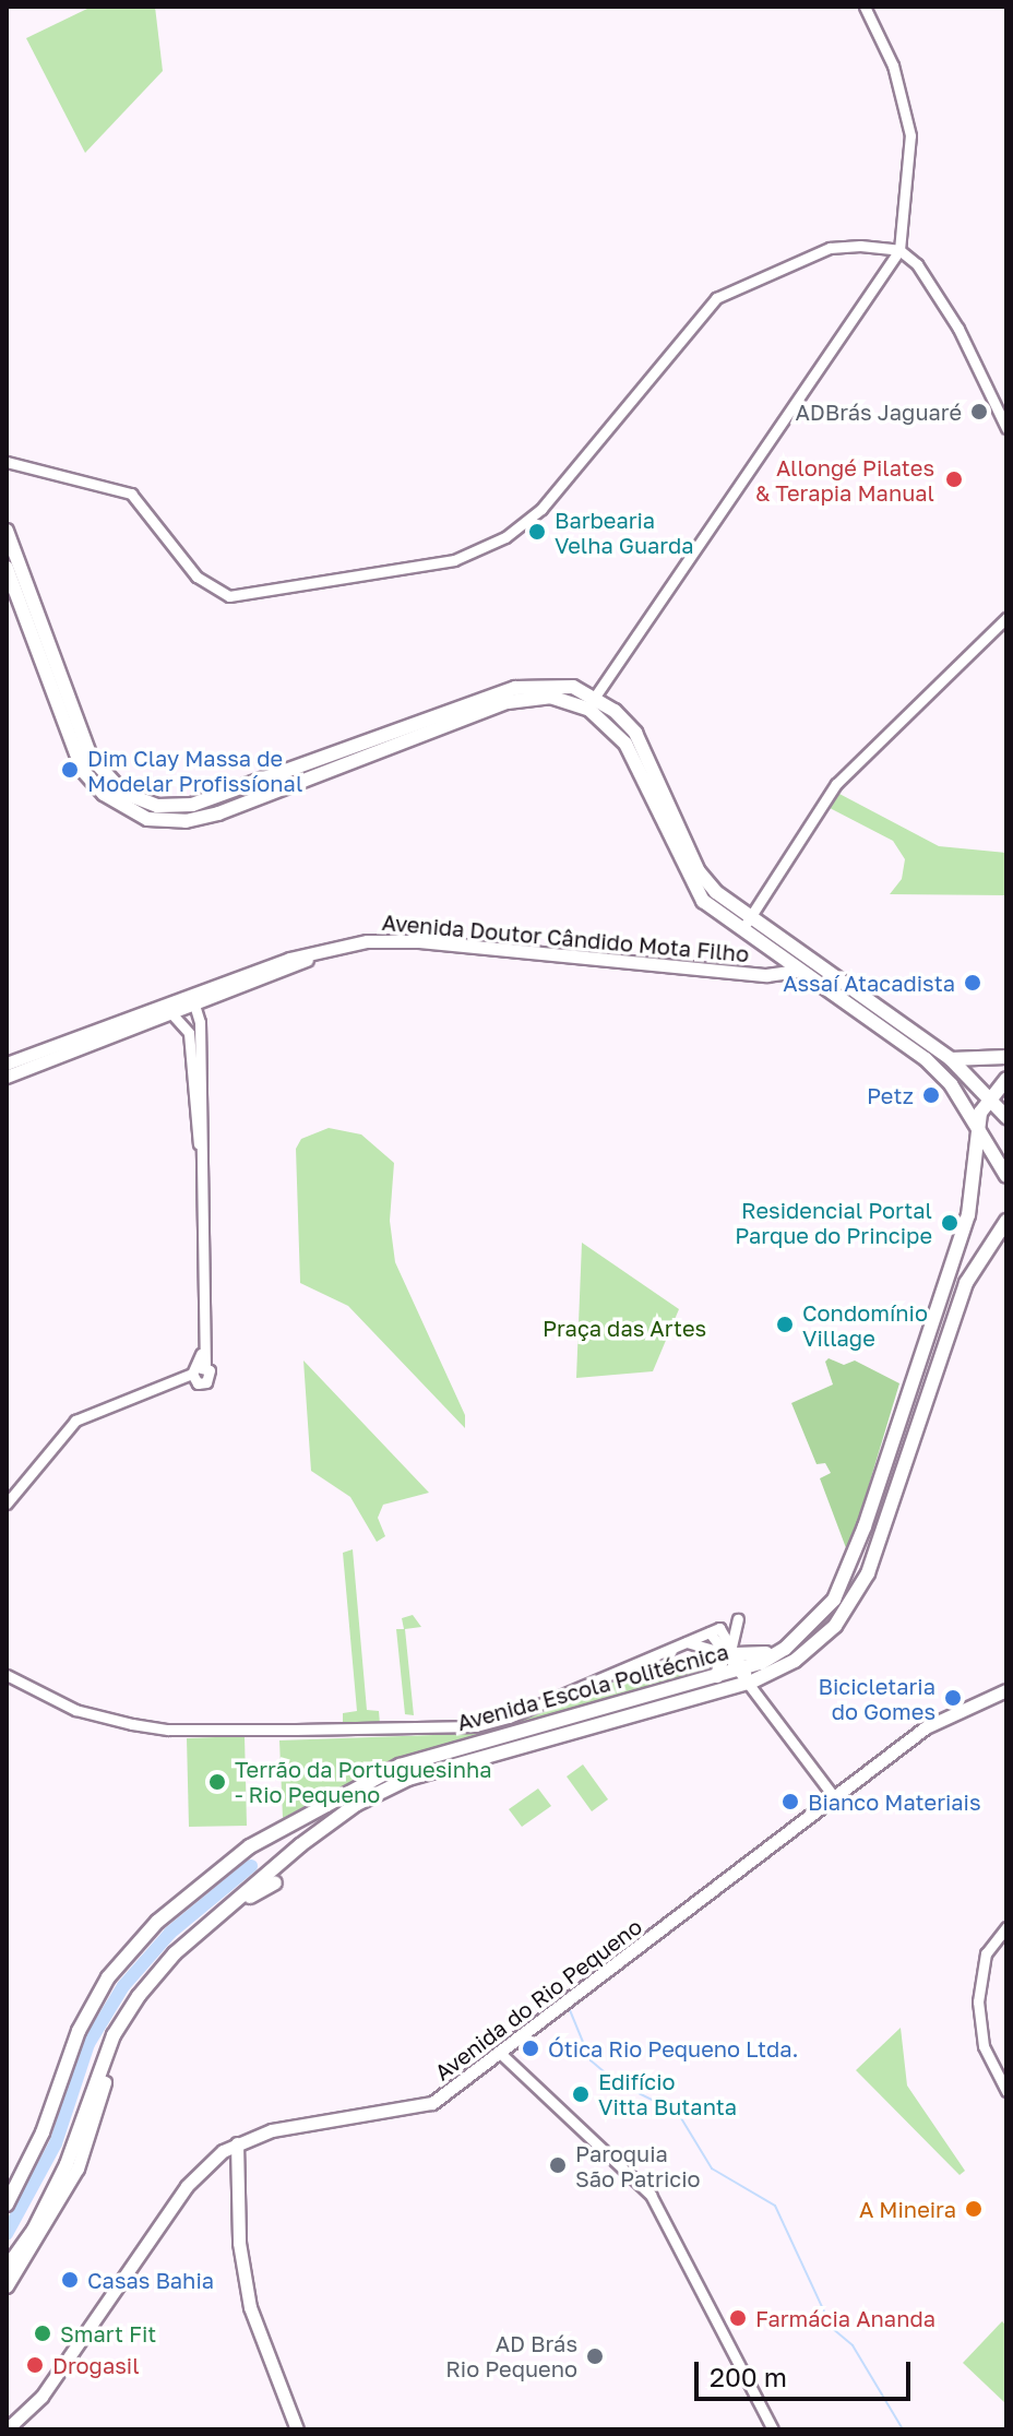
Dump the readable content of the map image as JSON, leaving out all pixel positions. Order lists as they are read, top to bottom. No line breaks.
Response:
{"streets":{"main road":["Avenida Doutor Cândido Mota Filho","Avenida Escola Politécnica","Avenida do Rio Pequeno"]},"parks":["Praça das Artes"],"places":["ADBrás Jaguaré","Allongé Pilates & Terapia Manual","Barbearia Velha Guarda","Dim Clay Massa de Modelar Profissíonal","Assaí Atacadista","Petz","Residencial Portal Parque do Principe","Condomínio Village","Bicicletaria do Gomes","Terrão da Portuguesinha - Rio Pequeno","Bianco Materiais","Ótica Rio Pequeno Ltda.","Edifício Vitta Butanta","Paroquia São Patricio","A Mineira","Casas Bahia","Farmácia Ananda","Smart Fit","AD Brás Rio Pequeno","Drogasil"],"scale_bar":"200 m"}
